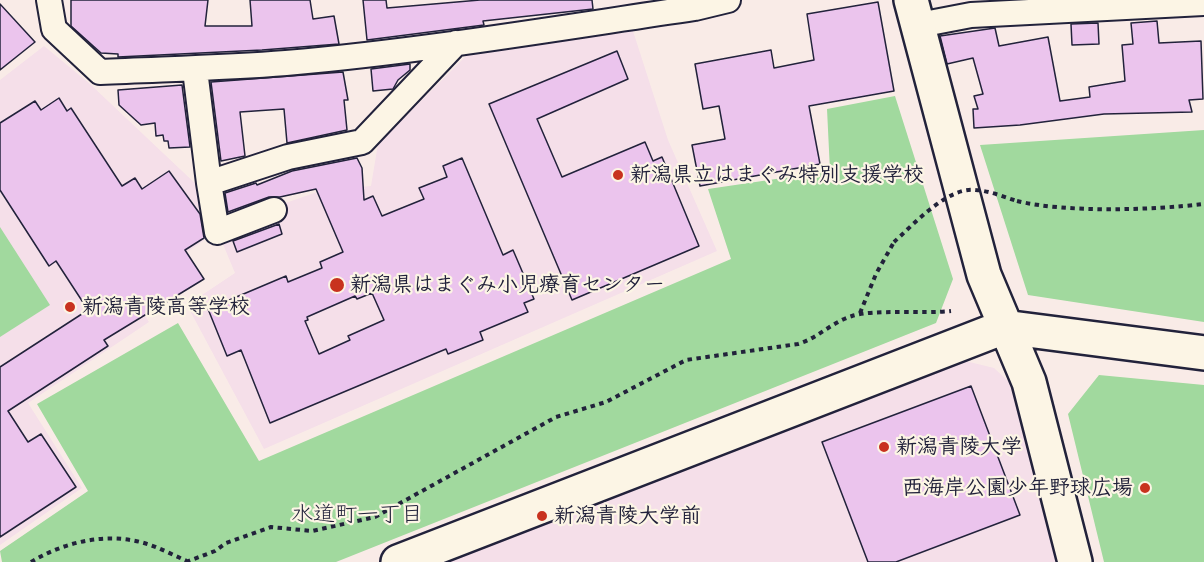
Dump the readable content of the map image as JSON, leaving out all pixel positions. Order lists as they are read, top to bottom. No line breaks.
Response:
{"districts":["水道町一丁目"],"places":["新潟県立はまぐみ特別支援学校","新潟県はまぐみ小児療育センター","新潟青陵高等学校","新潟青陵大学","西海岸公園少年野球広場","新潟青陵大学前"]}
